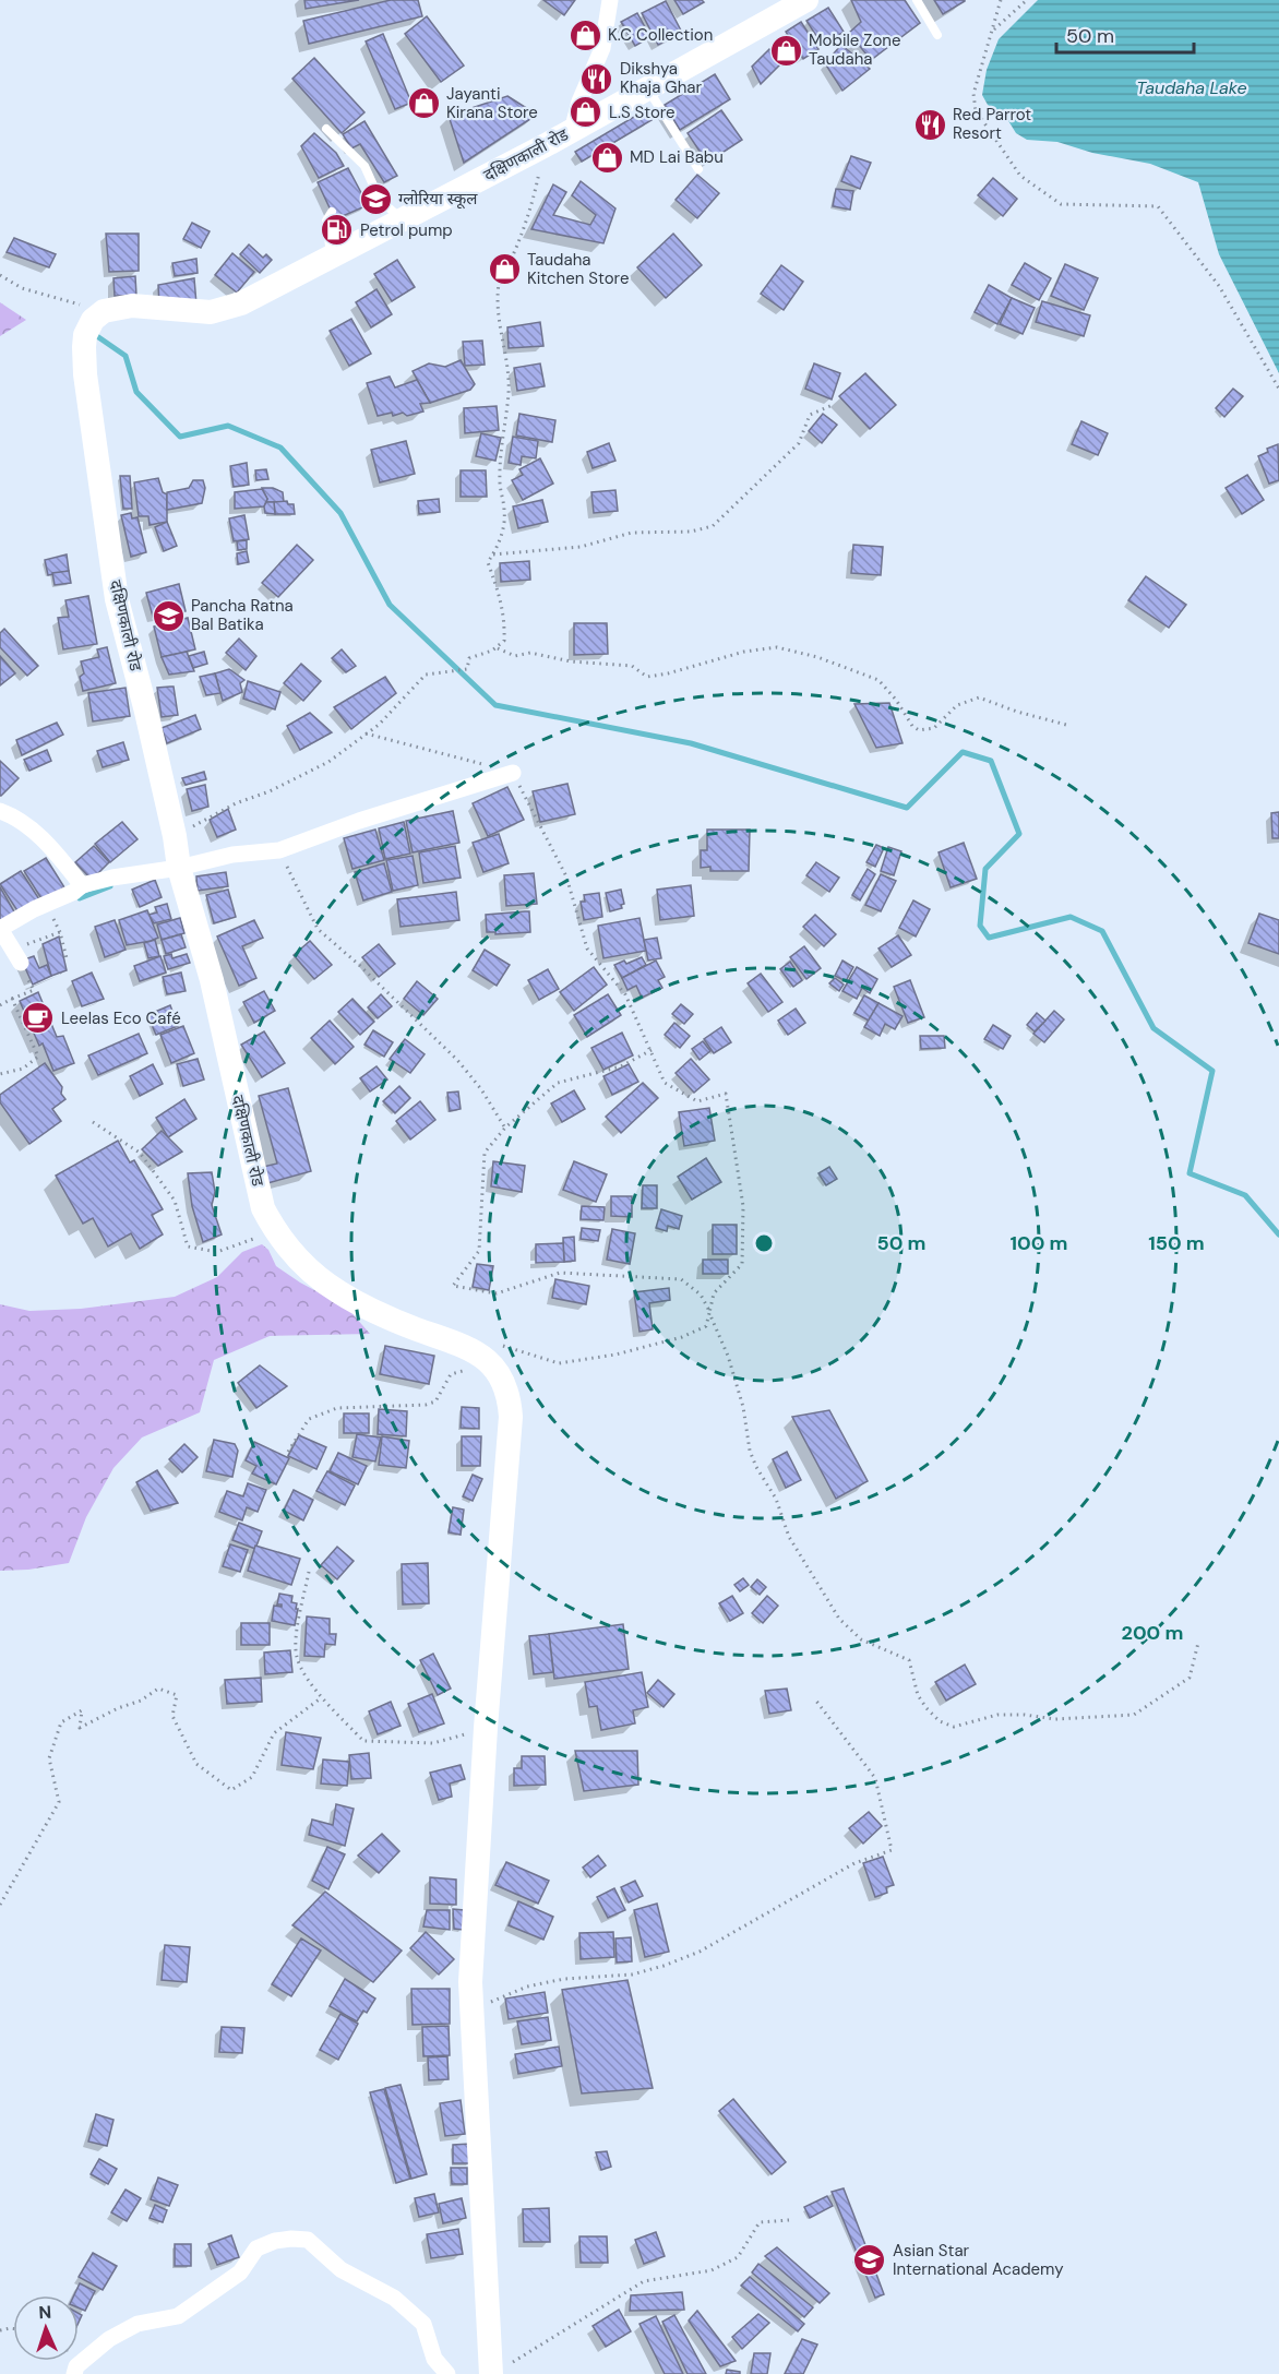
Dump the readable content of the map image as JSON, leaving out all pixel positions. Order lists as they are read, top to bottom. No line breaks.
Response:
{"streets":{"main road":["दक्षिणकाली रोड"]},"water":["Taudaha Lake"],"places":{"shop":["K.C Collection","Mobile Zone Taudaha","Jayanti Kirana Store","L.S Store","MD Lai Babu","Taudaha Kitchen Store"],"restaurant":["Dikshya Khaja Ghar","Red Parrot Resort"],"school or university":["ग्लोरिया स्कूल","Pancha Ratna Bal Batika","Asian Star International Academy"],"fuel station":["Petrol pump"],"cafe":["Leelas Eco Café"]},"scale_bar":"50 m","north":"top","rings":["50 m","100 m","150 m","200 m"]}
